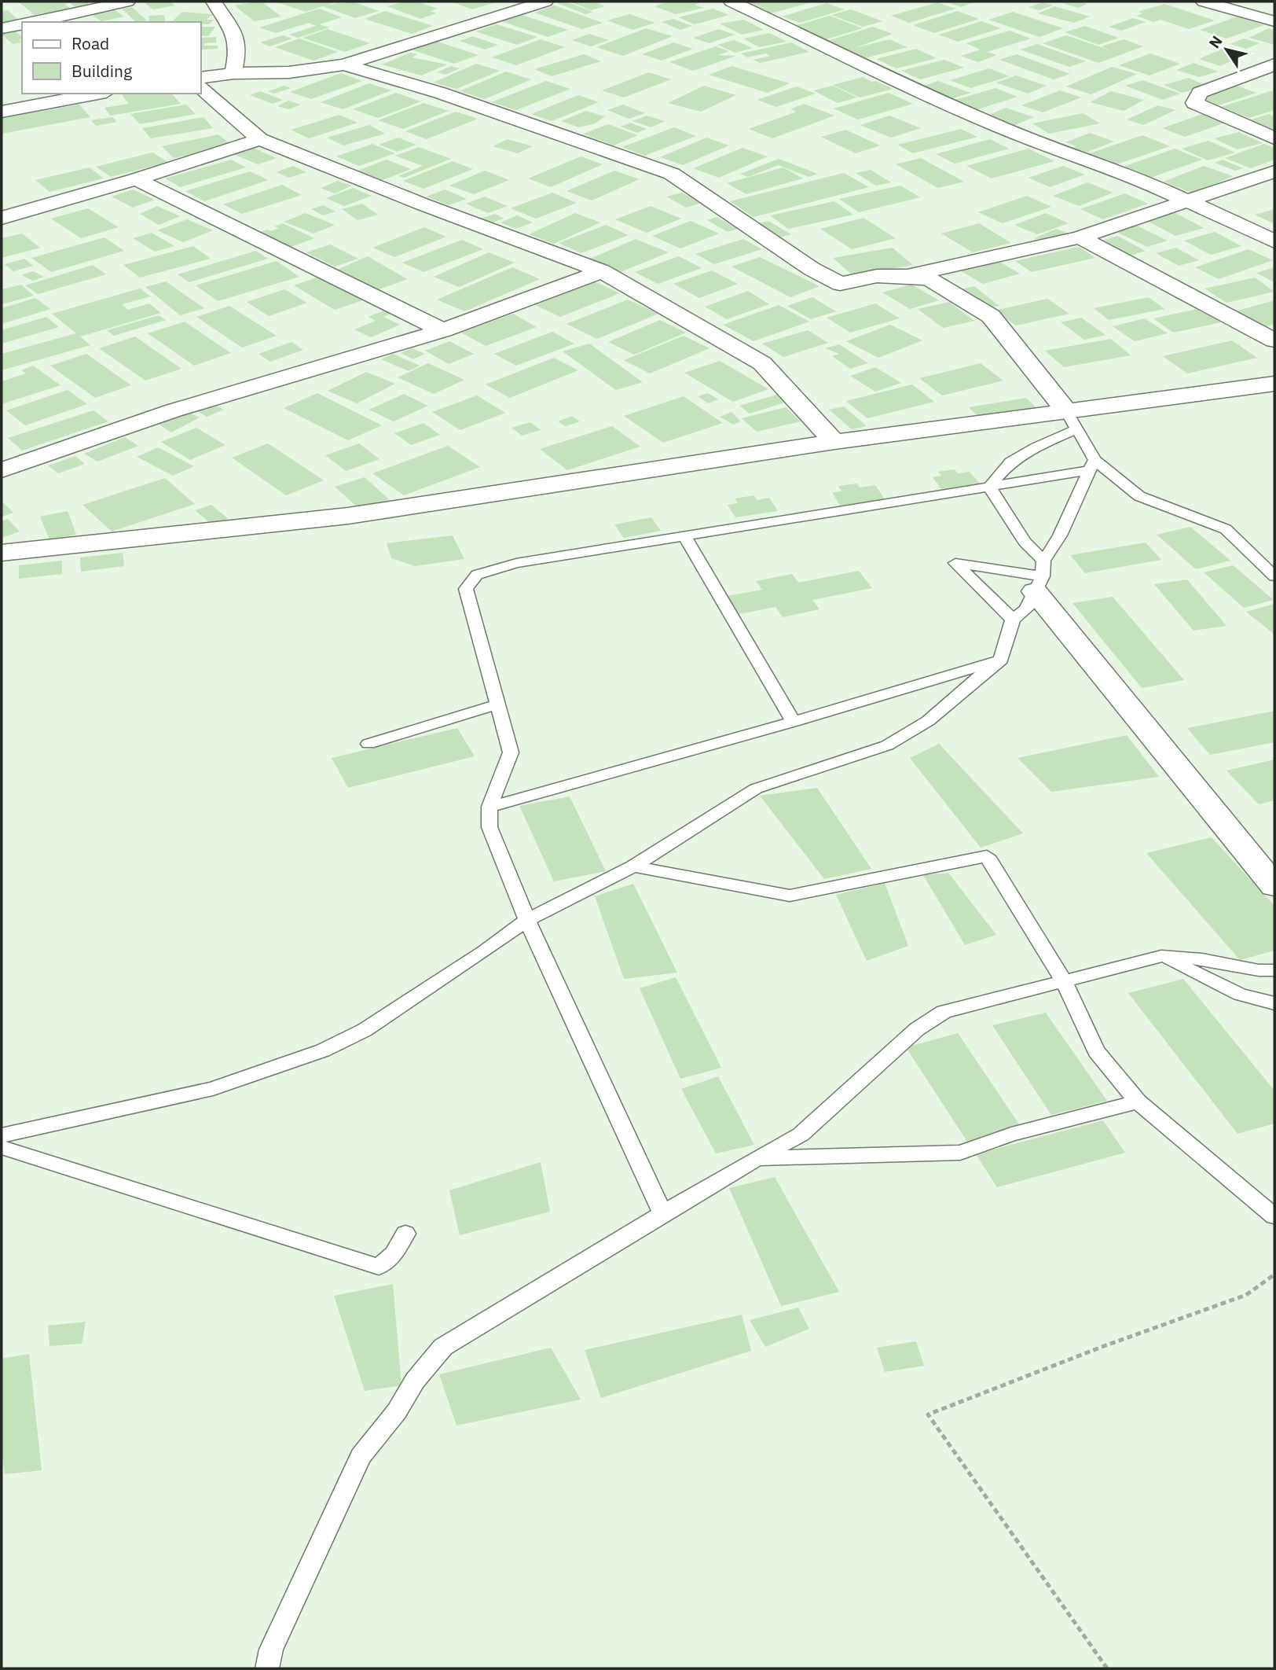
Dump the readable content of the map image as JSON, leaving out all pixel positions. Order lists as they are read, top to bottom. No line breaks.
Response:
{"legend":["Road","Building"],"north":"top left"}
